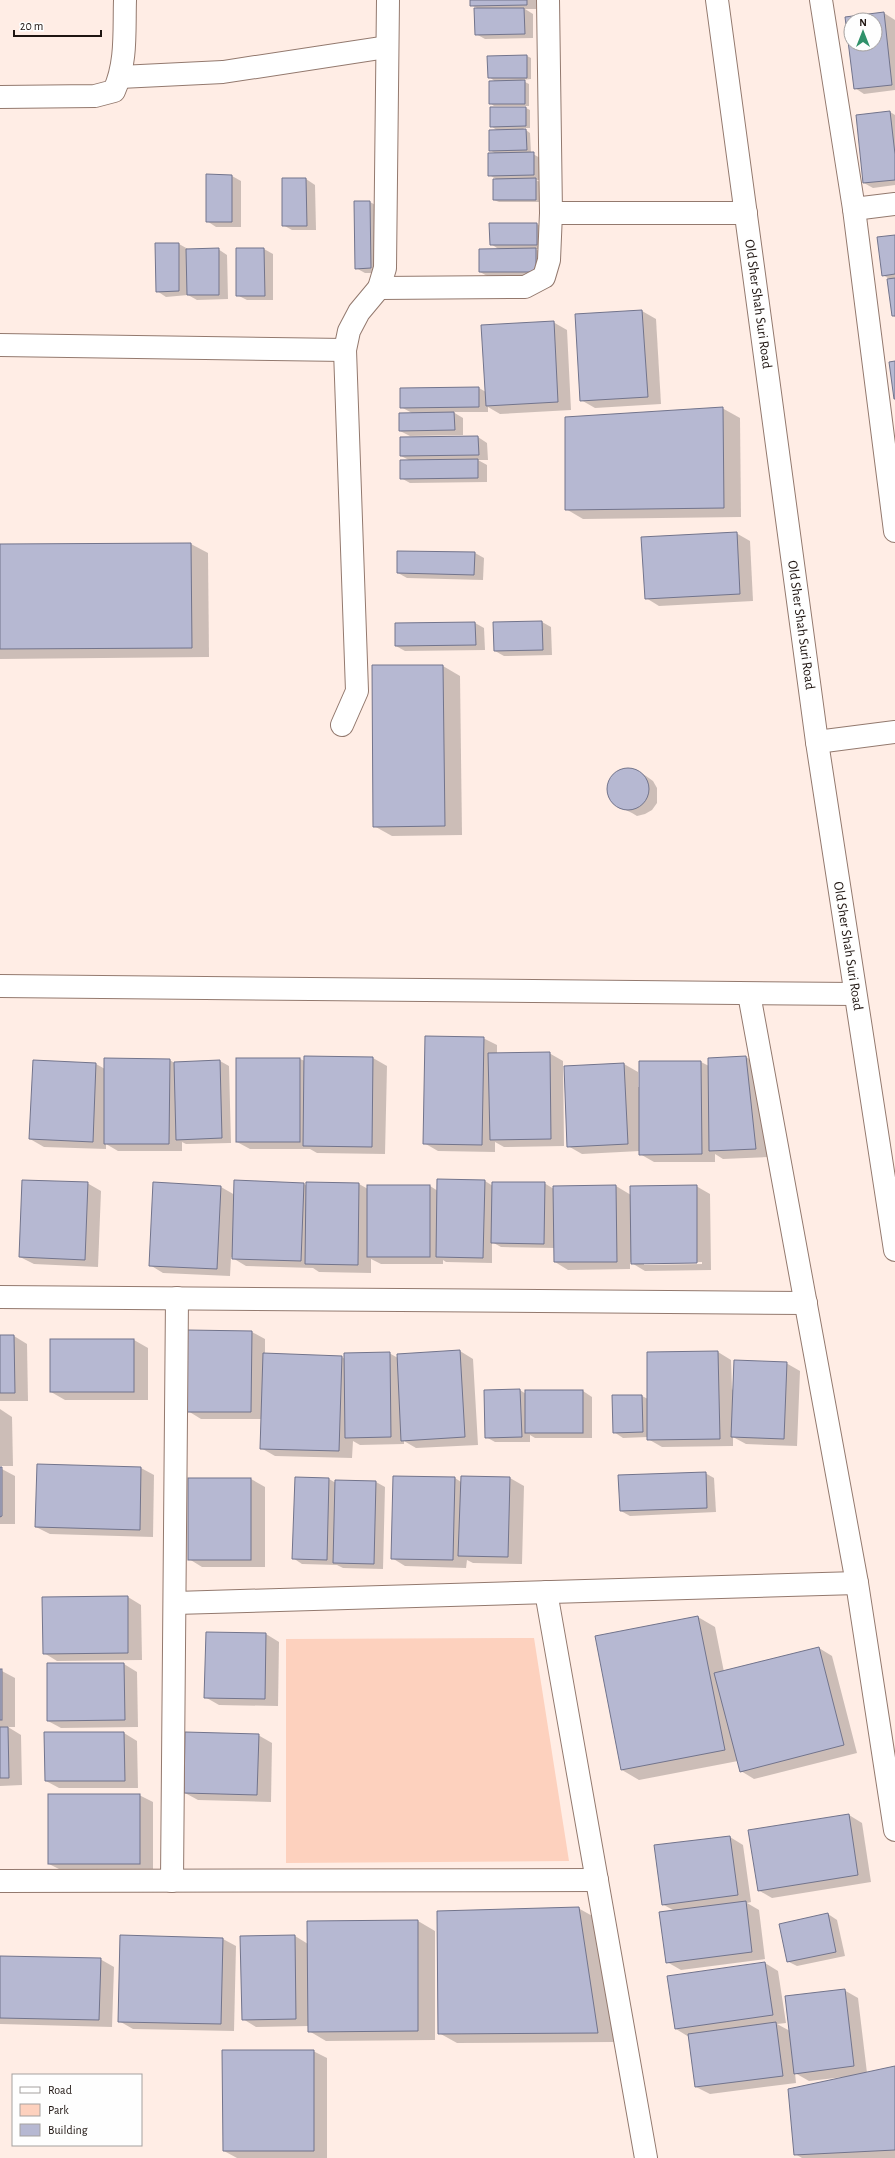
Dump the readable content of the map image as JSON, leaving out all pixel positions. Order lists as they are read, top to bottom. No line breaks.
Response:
{"streets":{"street":["Old Sher Shah Suri Road"]},"legend":["Road","Park","Building"],"scale_bar":"20 m","north":"top"}
